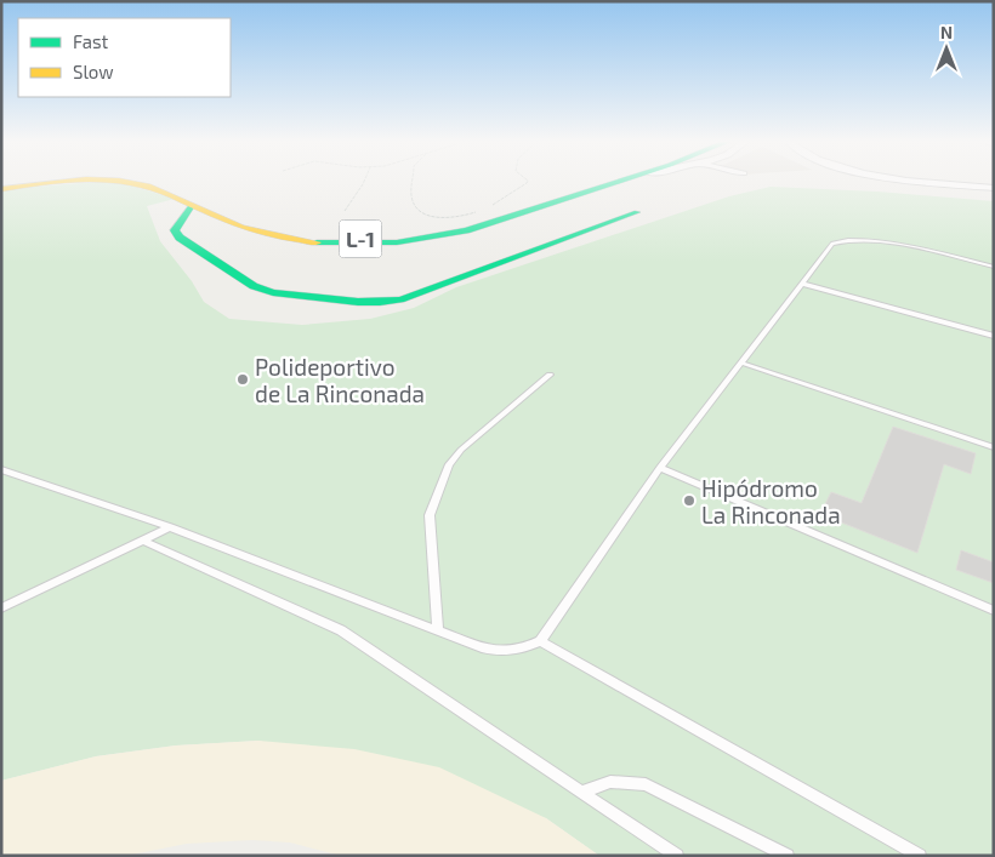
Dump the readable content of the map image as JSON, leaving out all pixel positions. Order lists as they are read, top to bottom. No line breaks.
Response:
{"streets":{"main road":["L-1"]},"places":["Polideportivo de La Rinconada","Hipódromo La Rinconada"],"legend":["Fast","Slow"],"north":"top"}
